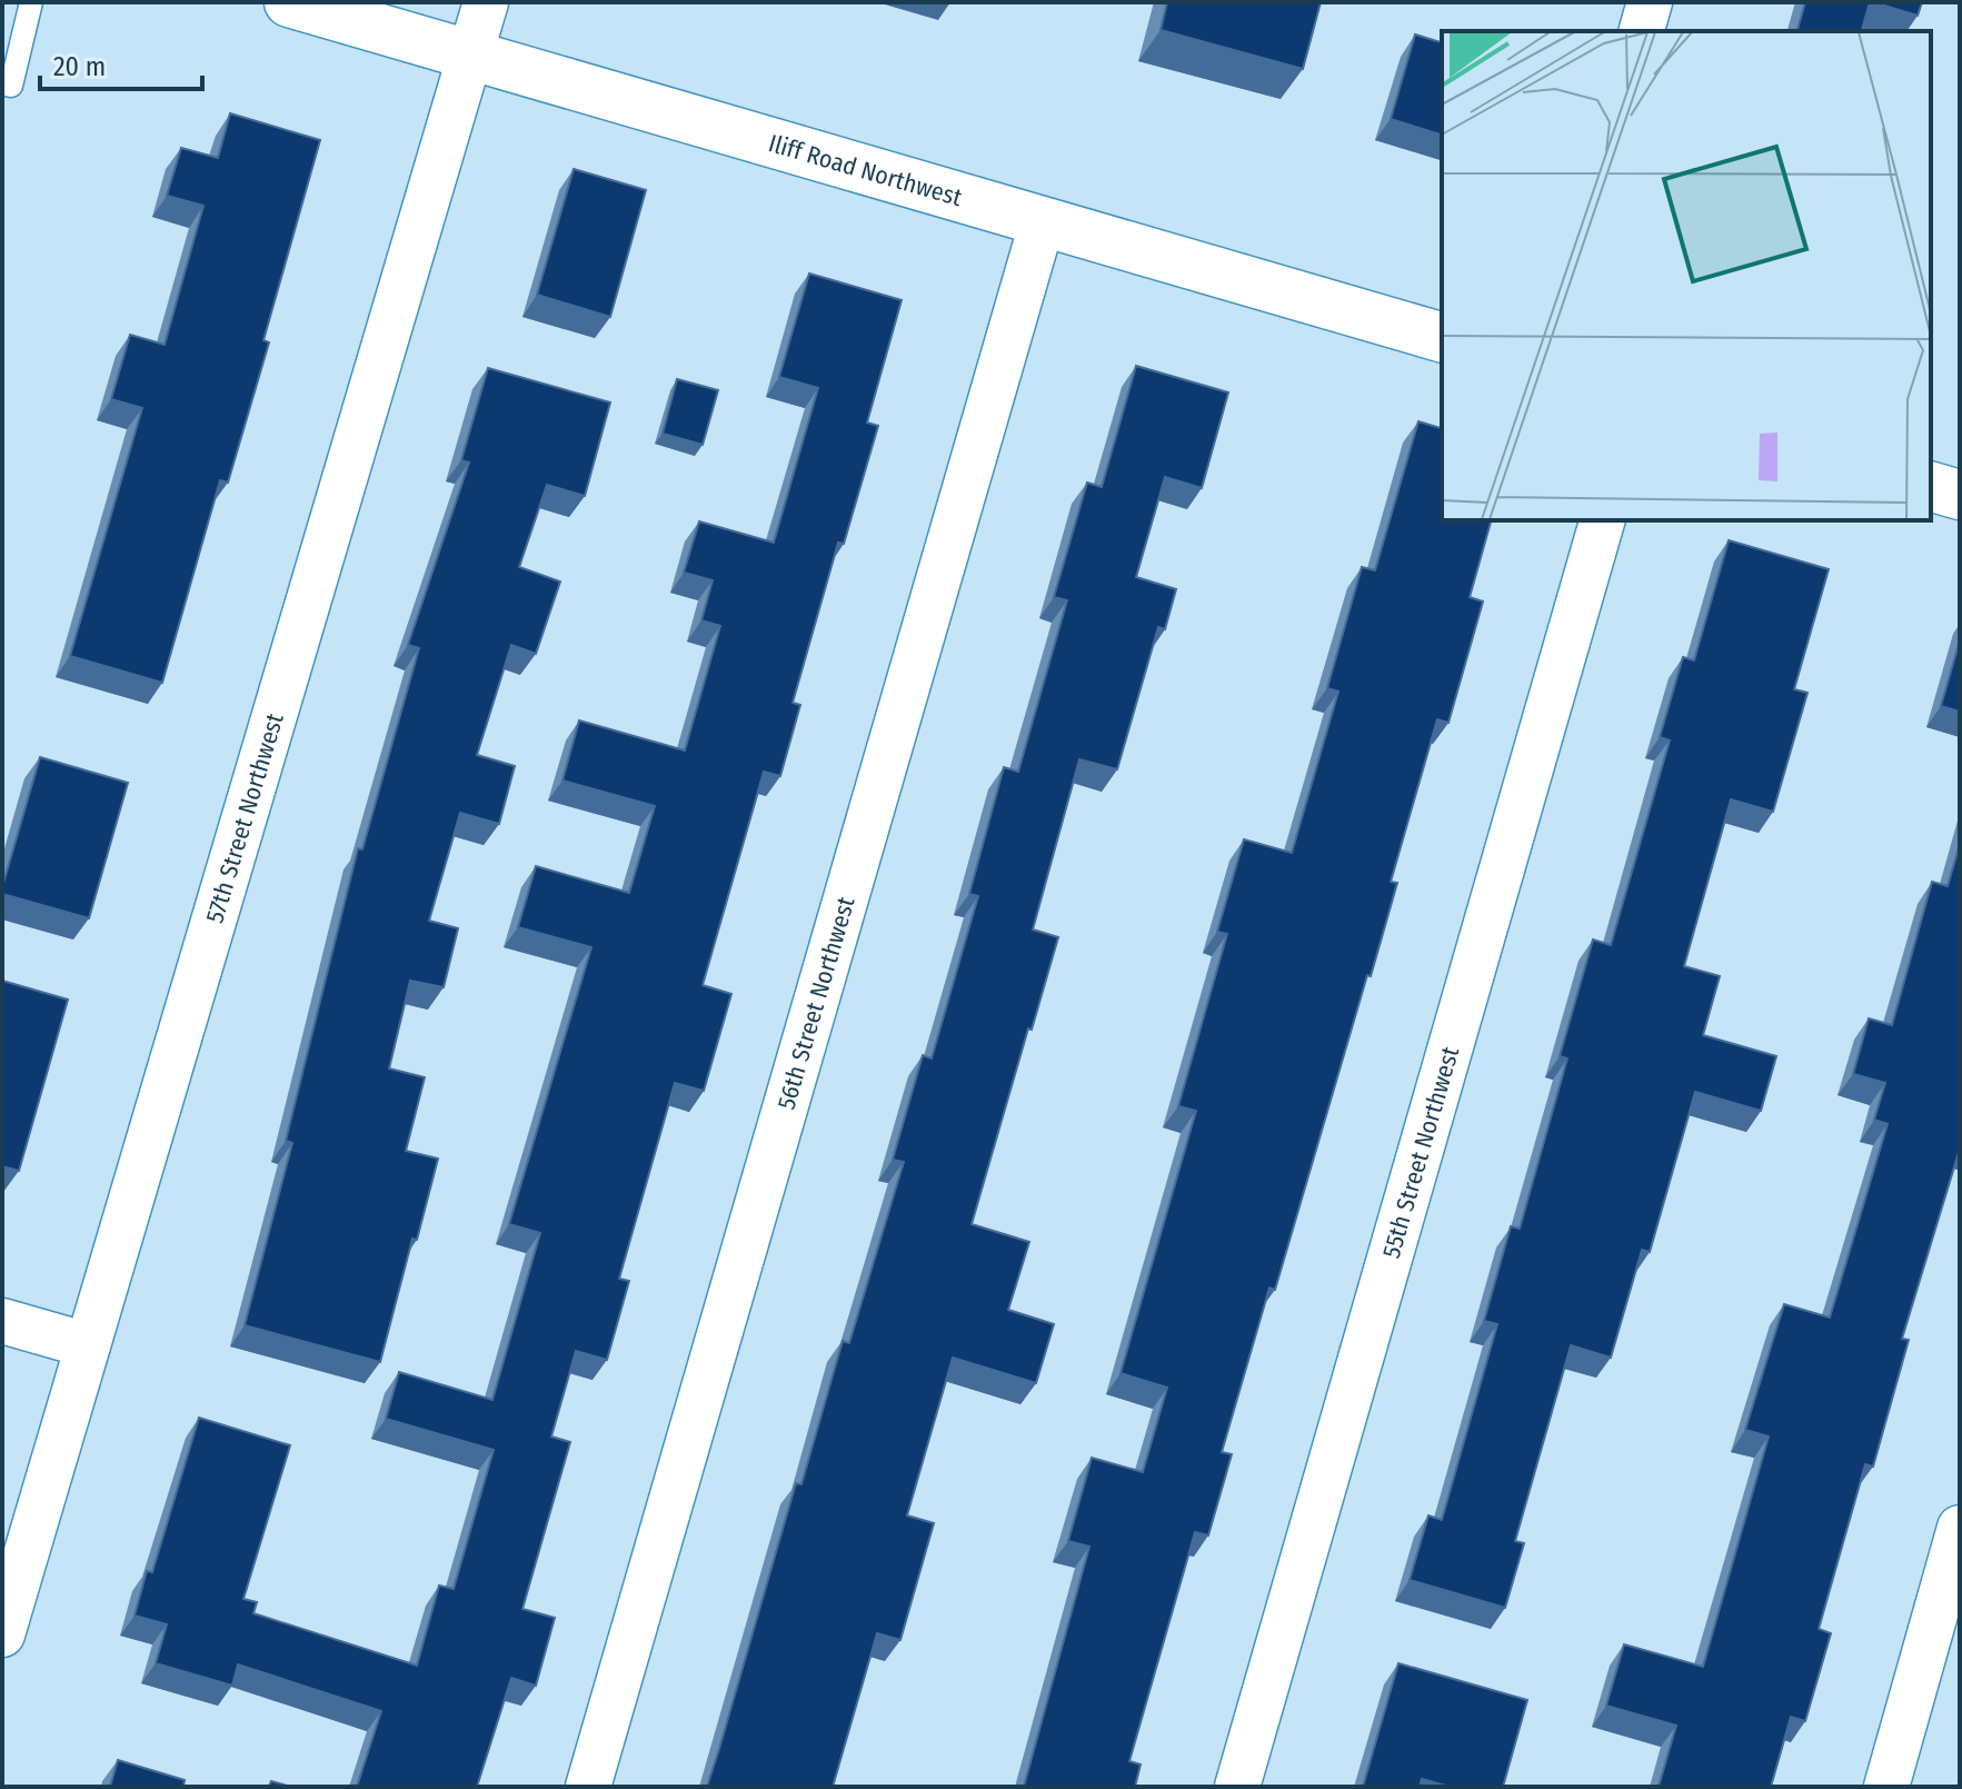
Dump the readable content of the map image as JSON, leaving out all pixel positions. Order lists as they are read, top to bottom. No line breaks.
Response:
{"streets":{"main road":["Iliff Road Northwest"],"street":["57th Street Northwest","56th Street Northwest","55th Street Northwest"]},"crossings":[["Iliff Road Northwest","57th Street Northwest"],["Iliff Road Northwest","56th Street Northwest"]],"scale_bar":"20 m"}
